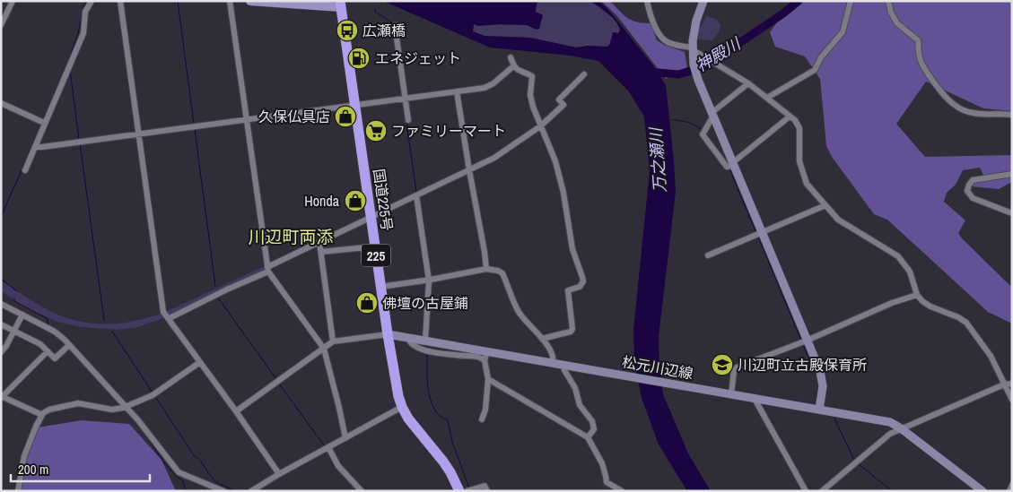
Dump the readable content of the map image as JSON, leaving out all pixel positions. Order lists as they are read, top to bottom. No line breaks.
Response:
{"streets":{"highway":["国道225号","225"],"main road":["松元川辺線"]},"crossings":[["国道225号","松元川辺線"]],"districts":["川辺町両添"],"water":["神殿川","万之瀬川"],"places":{"bus stop":["広瀬橋"],"fuel station":["エネジェット"],"shop":["久保仏具店","Honda","佛壇の古屋鋪"],"supermarket":["ファミリーマート"],"school or university":["川辺町立古殿保育所"]},"scale_bar":"200 m"}
